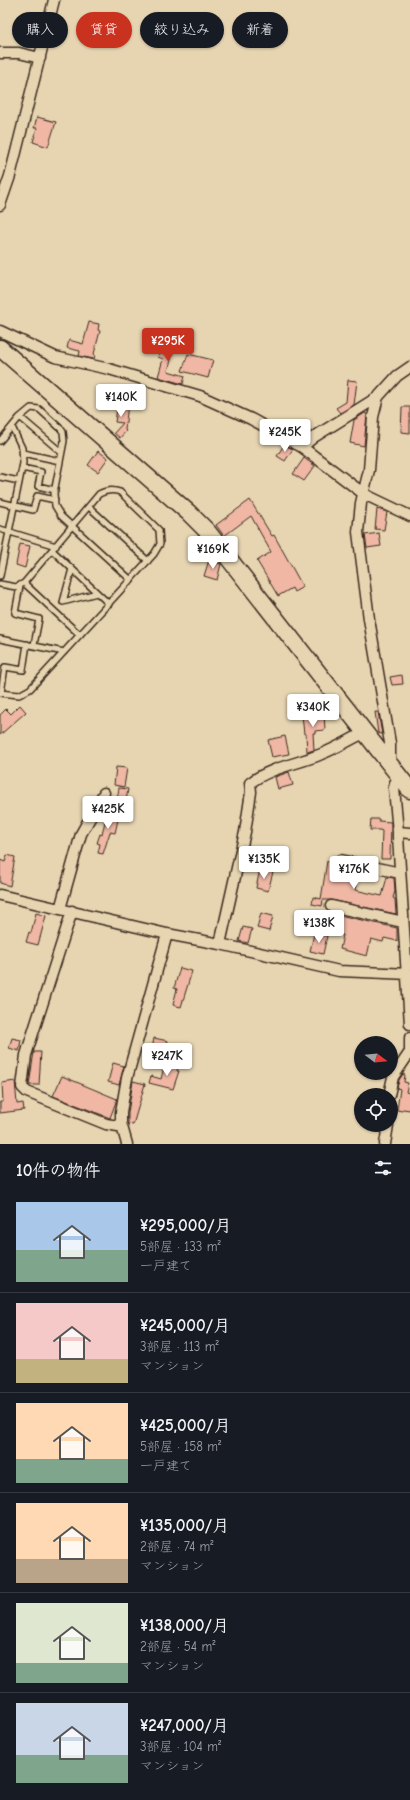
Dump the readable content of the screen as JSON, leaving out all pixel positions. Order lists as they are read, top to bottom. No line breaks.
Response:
{"north":"right","page":{"chip":["購入","賃貸","絞り込み","新着"],"price":["¥295K","¥140K","¥245K","¥169K","¥340K","¥425K","¥135K","¥176K","¥138K","¥247K"],"heading":"10件の物件","list":[{"name":"¥295,000/月","note":"5部屋 · 133 m² · 一戸建て"},{"name":"¥245,000/月","note":"3部屋 · 113 m² · マンション"},{"name":"¥425,000/月","note":"5部屋 · 158 m² · 一戸建て"},{"name":"¥135,000/月","note":"2部屋 · 74 m² · マンション"},{"name":"¥138,000/月","note":"2部屋 · 54 m² · マンション"},{"name":"¥247,000/月","note":"3部屋 · 104 m² · マンション"}]}}
